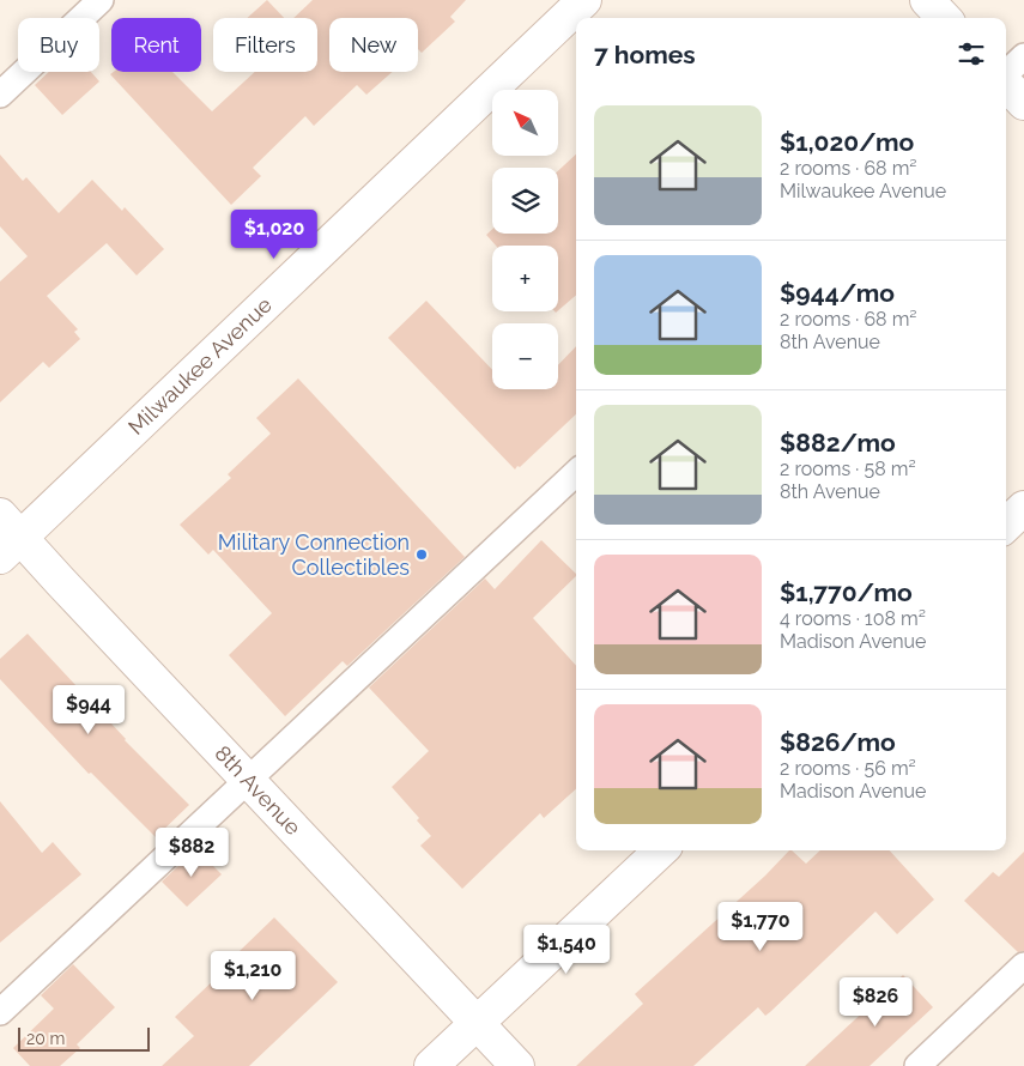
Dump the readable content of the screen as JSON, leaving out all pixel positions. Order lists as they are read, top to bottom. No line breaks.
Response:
{"streets":{"street":["Milwaukee Avenue","8th Avenue"]},"crossings":[["Milwaukee Avenue","8th Avenue"]],"places":["Military Connection Collectibles"],"scale_bar":"20 m","north":"top left","page":{"chip":["Buy","Rent","Filters","New"],"heading":"7 homes","map_buttons":["+","−"],"list":[{"name":"$1,020/mo","note":"2 rooms · 68 m² · Milwaukee Avenue"},{"name":"$944/mo","note":"2 rooms · 68 m² · 8th Avenue"},{"name":"$882/mo","note":"2 rooms · 58 m² · 8th Avenue"},{"name":"$1,770/mo","note":"4 rooms · 108 m² · Madison Avenue"},{"name":"$826/mo","note":"2 rooms · 56 m² · Madison Avenue"}],"price":["$1,020","$944","$882","$1,770","$1,540","$1,210","$826"],"scale":"20 m"}}
